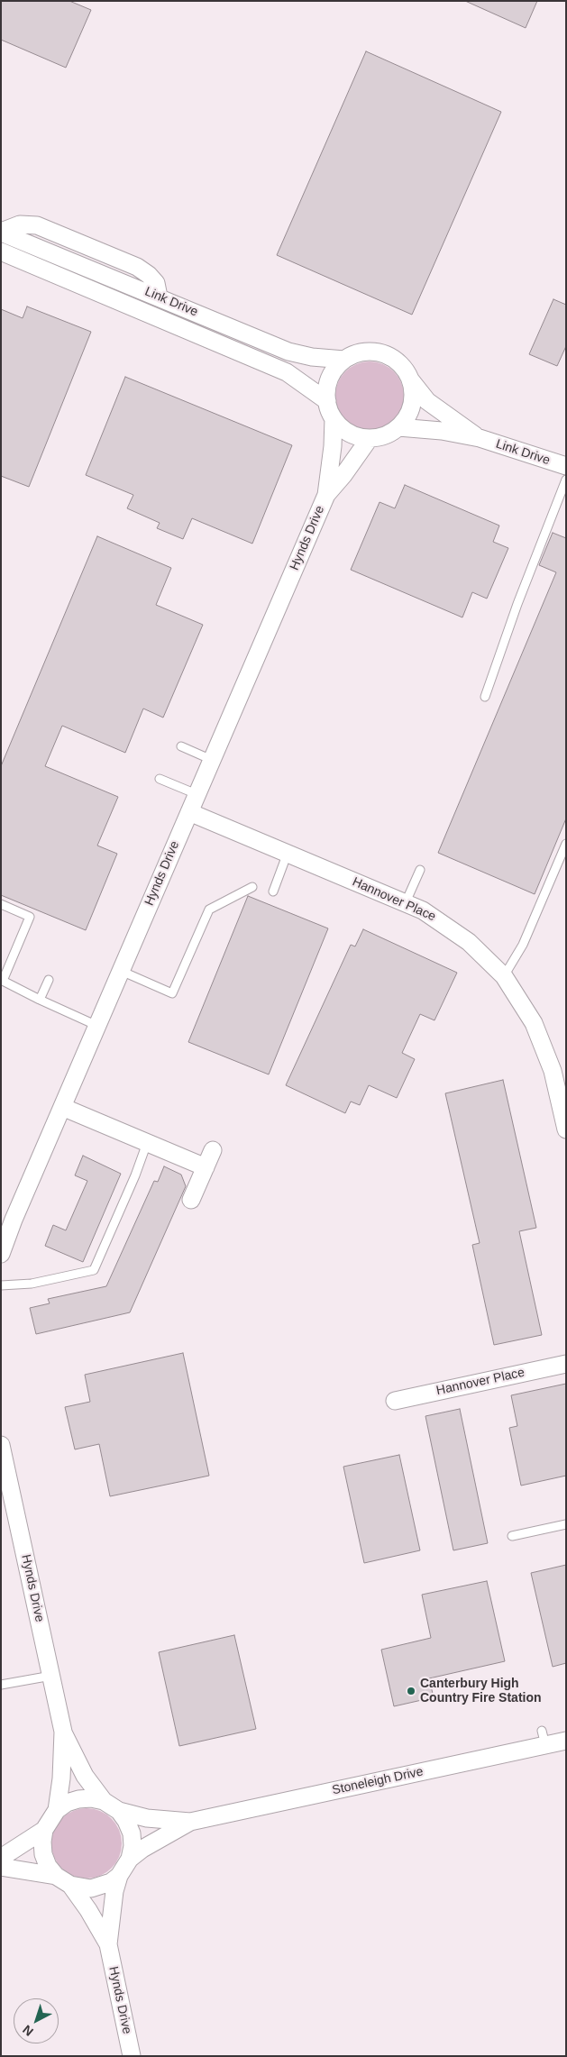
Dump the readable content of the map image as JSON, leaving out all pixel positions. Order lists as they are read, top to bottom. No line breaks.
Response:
{"streets":{"street":["Link Drive","Hynds Drive","Hannover Place","Stoneleigh Drive"]},"crossings":[["Link Drive","Hynds Drive"],["Hynds Drive","Hannover Place"],["Hynds Drive","Stoneleigh Drive"]],"places":["Canterbury High Country Fire Station"],"north":"bottom left"}
